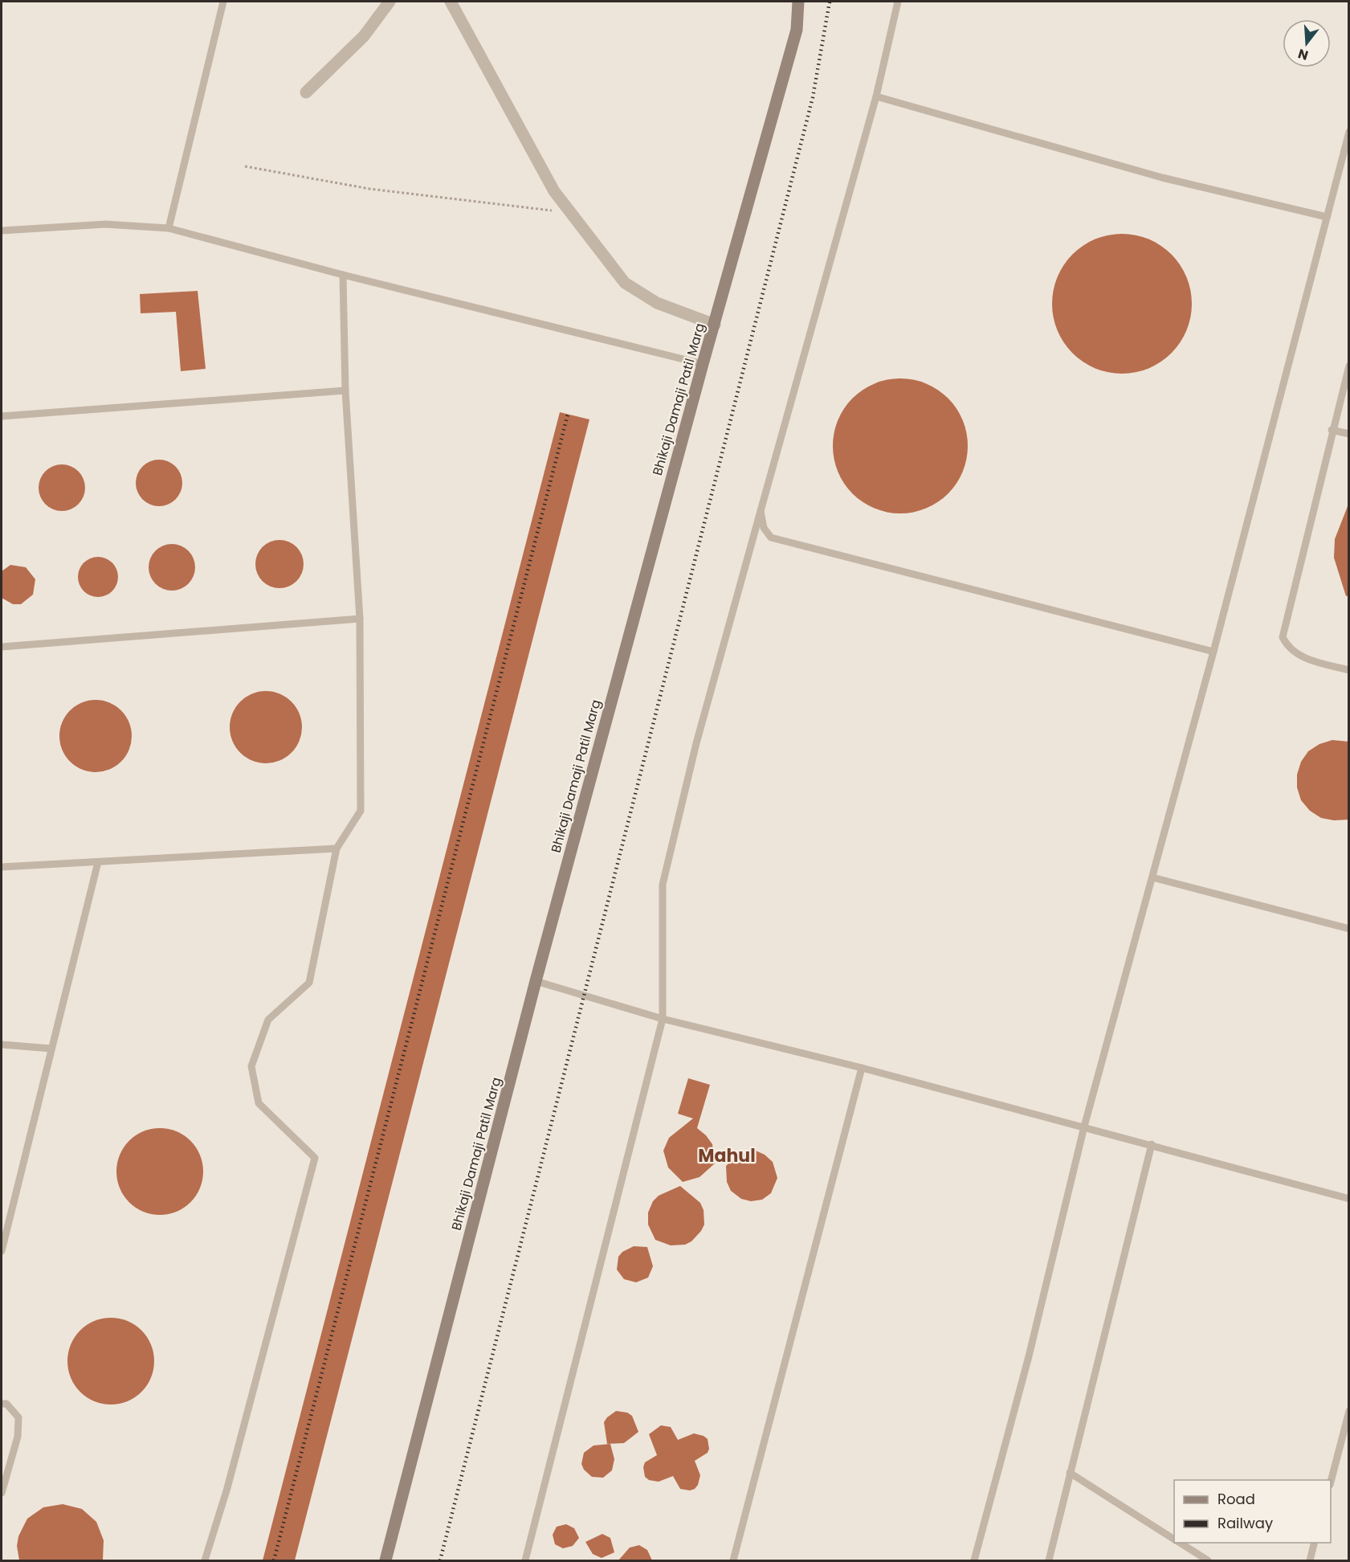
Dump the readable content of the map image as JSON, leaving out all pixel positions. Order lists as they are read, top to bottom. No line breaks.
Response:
{"streets":{"street":["Bhikaji Damaji Patil Marg"]},"districts":["Mahul"],"legend":["Road","Railway"],"north":"bottom"}
